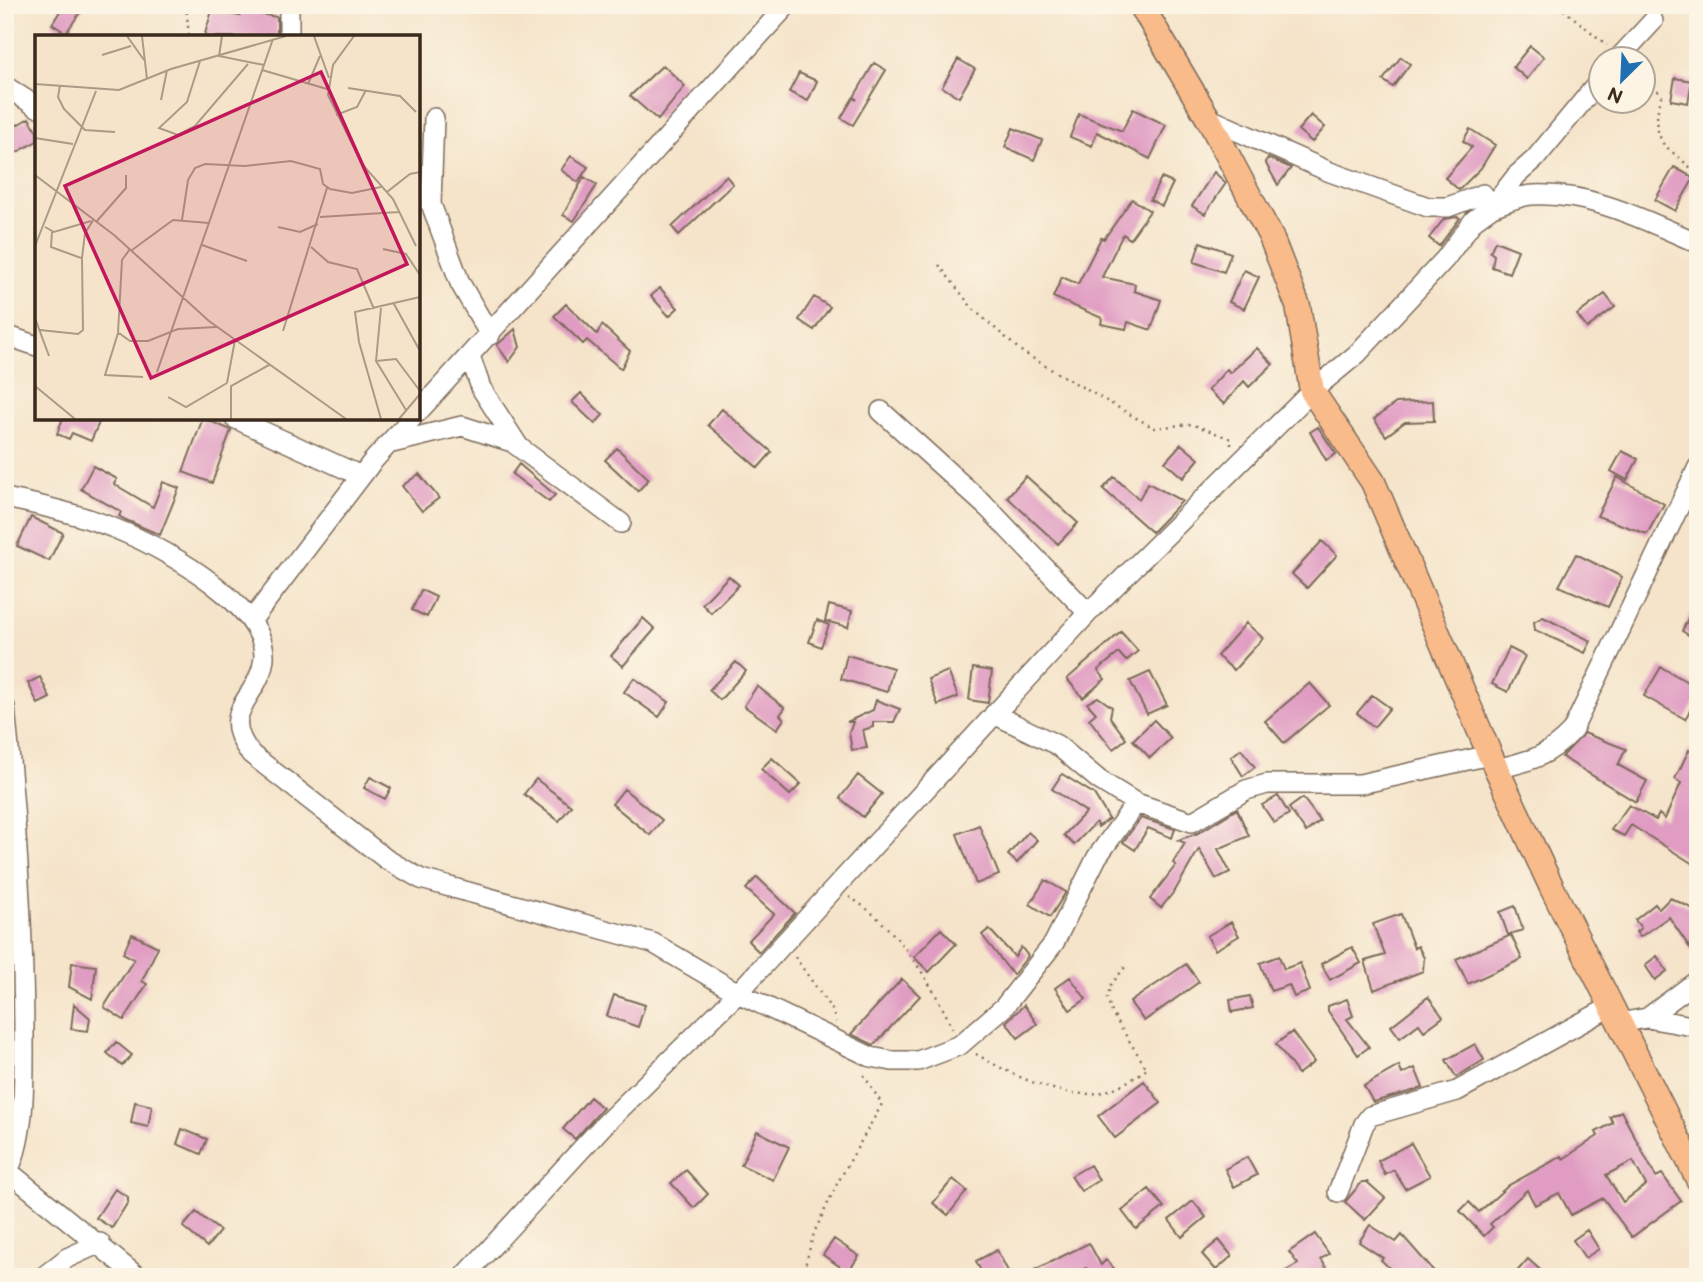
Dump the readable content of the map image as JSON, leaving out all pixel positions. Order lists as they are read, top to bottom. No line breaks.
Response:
{"north":"bottom left"}
